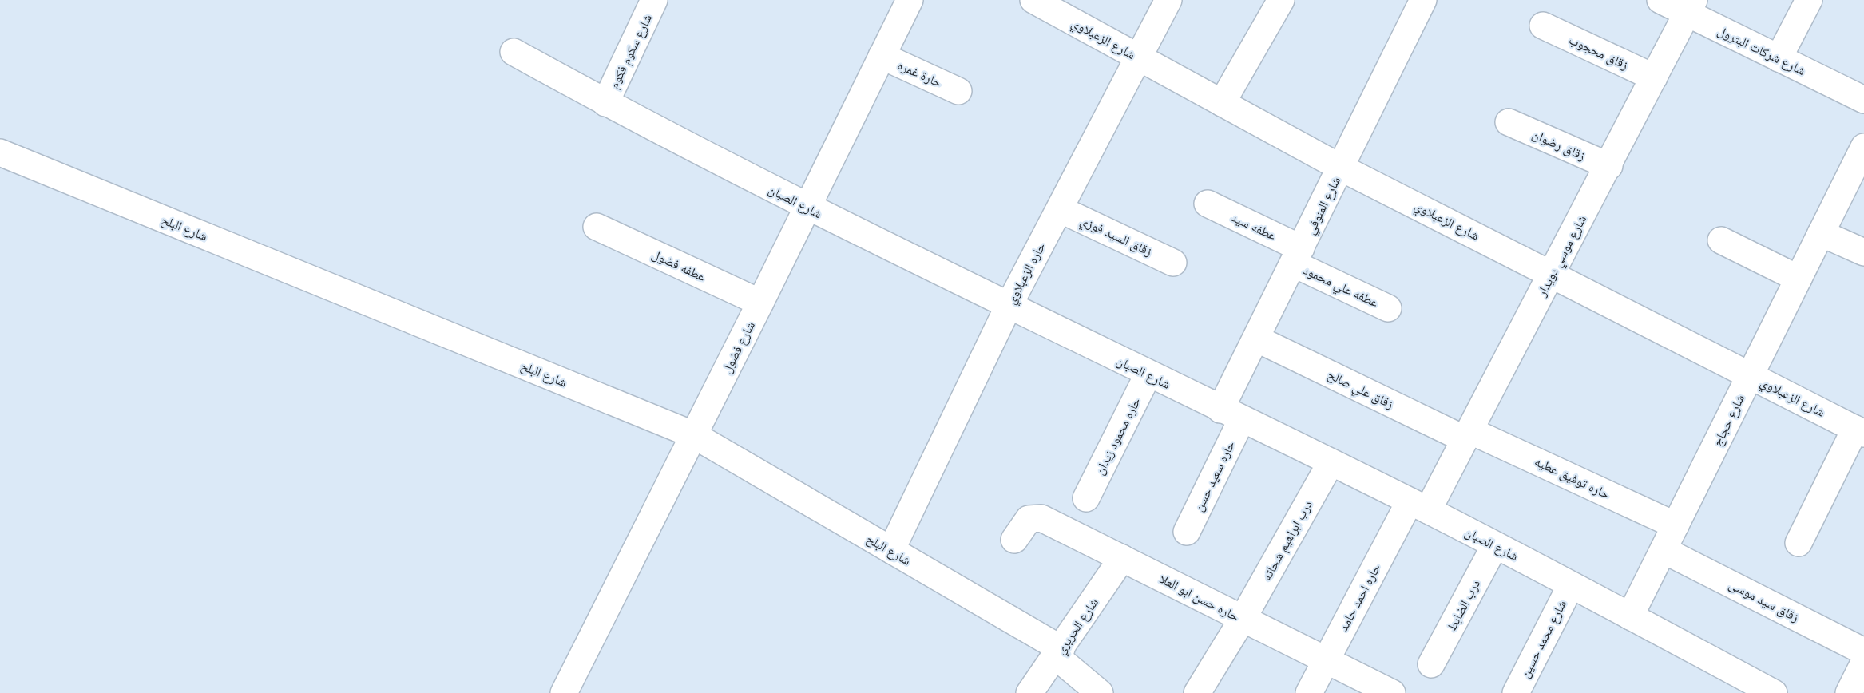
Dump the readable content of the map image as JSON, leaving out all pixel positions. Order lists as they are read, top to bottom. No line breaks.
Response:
{"streets":{"street":["شارع الزعبلاوي","شارع شركات البترول","شارع سكوم فكوم","زقاق محجوب","حارة غمره","زقاق رضوان","شارع الصبان","شارع المنوفي","عطفه سيد","شارع البلح","زقاق السيد فوزي","شارع موسي دويدار","عطفه فضول","حاره الزعبلاوي","عطفه علي محمود","شارع فضول","زقاق علي صالح","شارع حجاج","حاره محمود زيدان","حاره سعيد حسن","حاره توفيق عطيه","درب ابراهيم شحاته","حاره حسن ابو العلا","حاره احمد حامد","زقاق سيد موسى","درب الضابط","شارع الحريري","شارع محمد حسين"]},"crossings":[["شارع الزعبلاوي","شارع المنوفي"],["شارع الزعبلاوي","شارع موسي دويدار"],["شارع الزعبلاوي","حاره الزعبلاوي"],["شارع الزعبلاوي","شارع حجاج"],["شارع شركات البترول","شارع موسي دويدار"],["شارع سكوم فكوم","شارع الصبان"],["زقاق محجوب","شارع موسي دويدار"],["حارة غمره","شارع فضول"],["زقاق رضوان","شارع موسي دويدار"],["شارع الصبان","شارع المنوفي"],["شارع الصبان","شارع موسي دويدار"],["شارع الصبان","حاره الزعبلاوي"],["شارع الصبان","شارع فضول"],["شارع الصبان","شارع حجاج"],["شارع الصبان","حاره محمود زيدان"],["شارع الصبان","حاره سعيد حسن"],["شارع الصبان","درب ابراهيم شحاته"],["شارع الصبان","حاره احمد حامد"],["شارع الصبان","درب الضابط"],["شارع الصبان","شارع محمد حسين"],["شارع المنوفي","عطفه سيد"],["شارع المنوفي","عطفه علي محمود"],["شارع المنوفي","زقاق علي صالح"],["شارع المنوفي","حاره سعيد حسن"],["عطفه سيد","عطفه علي محمود"],["شارع البلح","حاره الزعبلاوي"],["شارع البلح","شارع فضول"],["شارع البلح","شارع الحريري"],["زقاق السيد فوزي","حاره الزعبلاوي"],["شارع موسي دويدار","زقاق علي صالح"],["شارع موسي دويدار","حاره توفيق عطيه"],["شارع موسي دويدار","حاره احمد حامد"],["عطفه فضول","شارع فضول"],["زقاق علي صالح","حاره توفيق عطيه"],["شارع حجاج","حاره توفيق عطيه"],["شارع حجاج","زقاق سيد موسى"],["درب ابراهيم شحاته","حاره حسن ابو العلا"],["حاره حسن ابو العلا","حاره احمد حامد"],["حاره حسن ابو العلا","شارع الحريري"]]}
